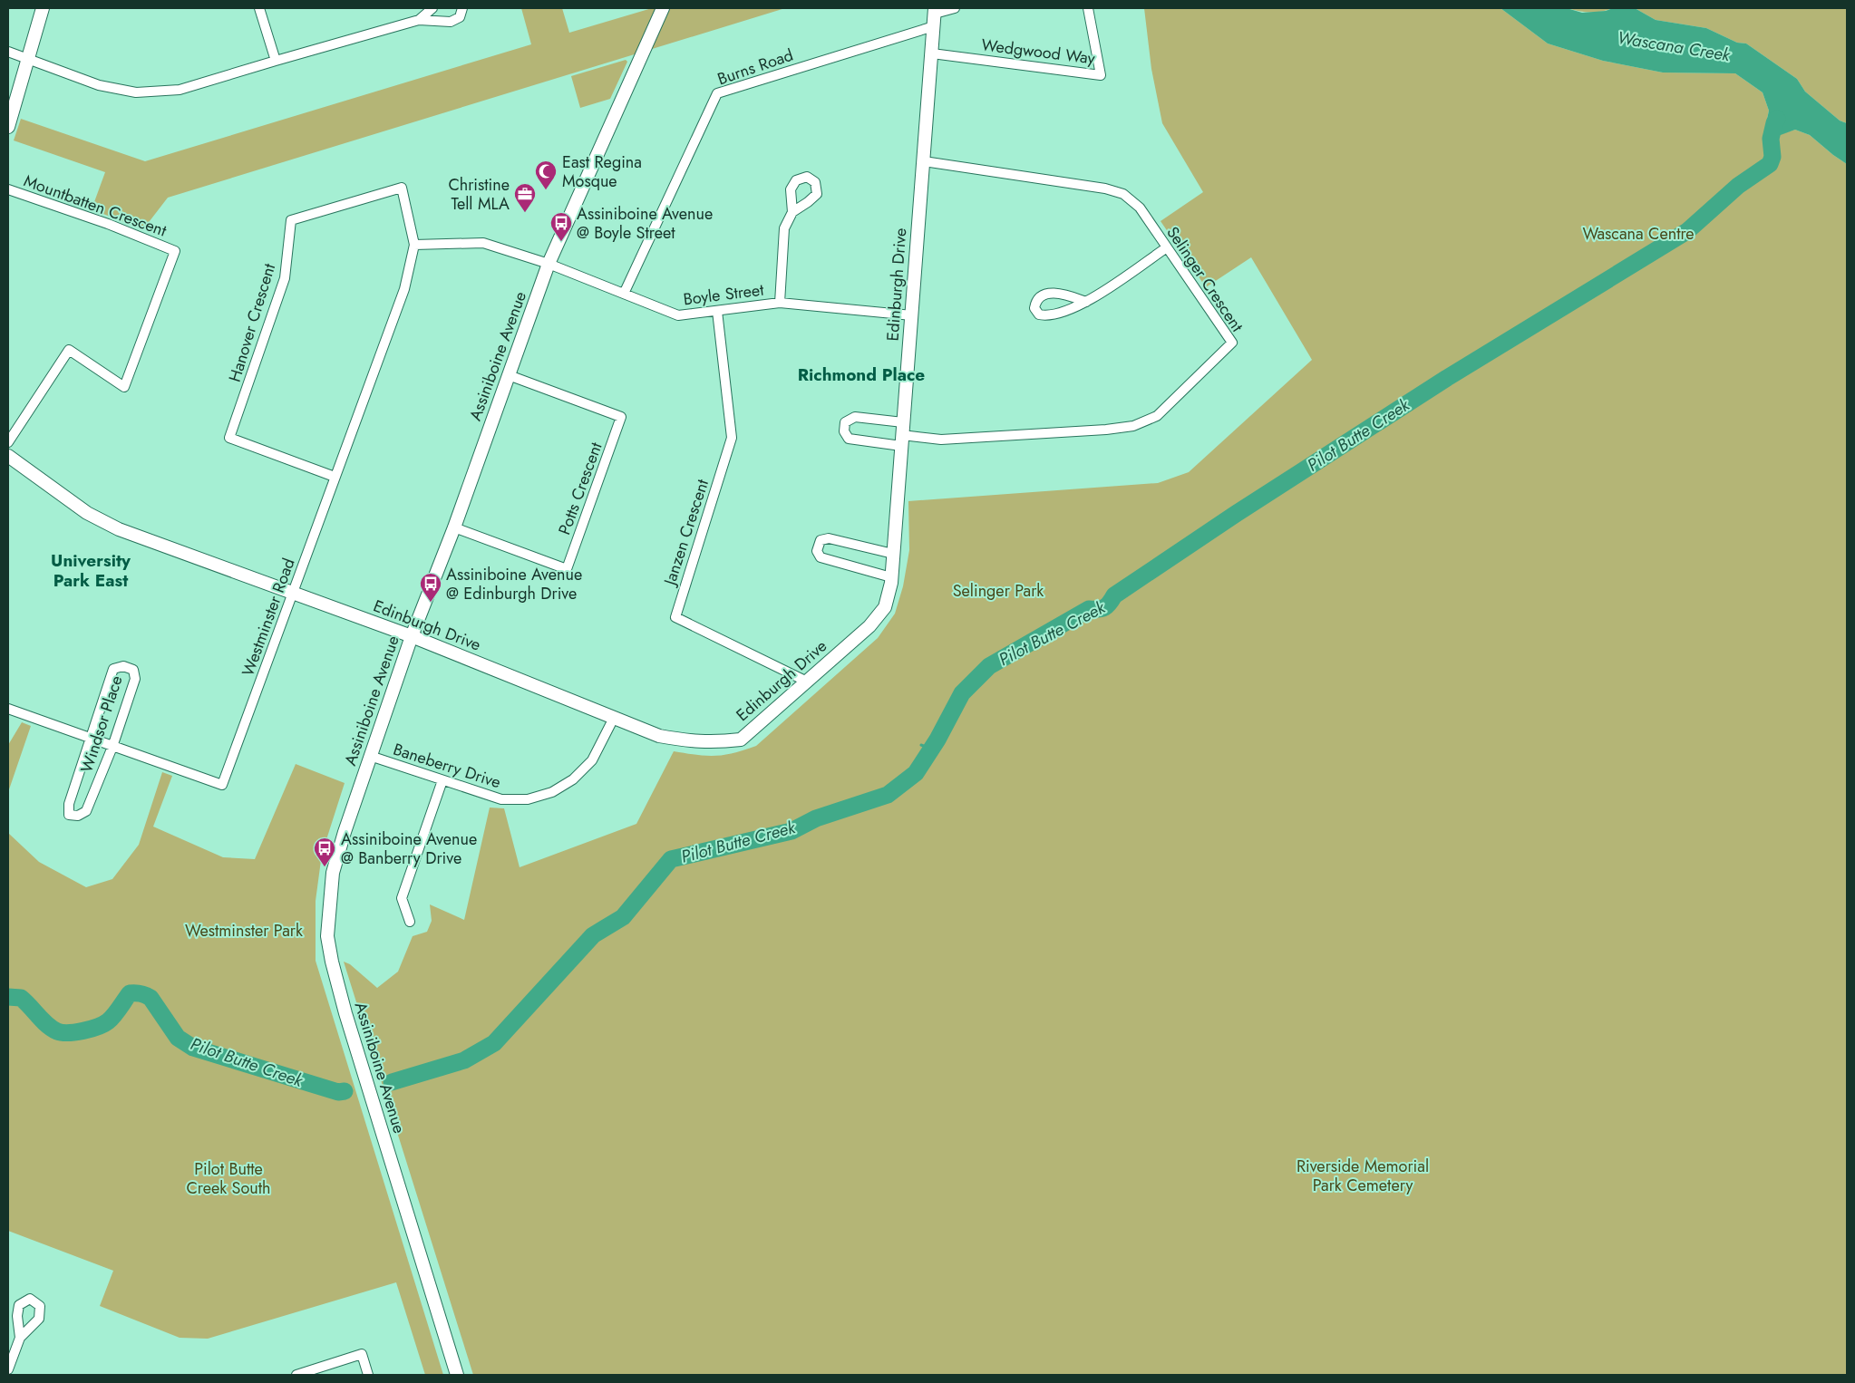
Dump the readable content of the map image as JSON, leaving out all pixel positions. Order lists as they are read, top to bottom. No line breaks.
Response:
{"streets":{"street":["Wedgwood Way","Burns Road","Mountbatten Crescent","Selinger Crescent","Edinburgh Drive","Boyle Street","Hanover Crescent","Assiniboine Avenue","Potts Crescent","Janzen Crescent","Westminster Road","Windsor Place","Baneberry Drive"]},"crossings":[["Wedgwood Way","Edinburgh Drive"],["Burns Road","Edinburgh Drive"],["Burns Road","Boyle Street"],["Selinger Crescent","Edinburgh Drive"],["Edinburgh Drive","Boyle Street"],["Edinburgh Drive","Assiniboine Avenue"],["Edinburgh Drive","Janzen Crescent"],["Edinburgh Drive","Westminster Road"],["Edinburgh Drive","Baneberry Drive"],["Boyle Street","Hanover Crescent"],["Boyle Street","Assiniboine Avenue"],["Boyle Street","Janzen Crescent"],["Boyle Street","Westminster Road"],["Hanover Crescent","Westminster Road"],["Assiniboine Avenue","Potts Crescent"],["Assiniboine Avenue","Baneberry Drive"],["Westminster Road","Windsor Place"]],"districts":["Richmond Place","University Park East"],"water":["Wascana Creek","Pilot Butte Creek"],"parks":["Wascana Centre","Selinger Park","Westminster Park","Riverside Memorial Park Cemetery","Pilot Butte Creek South"],"places":{"mosque":["East Regina Mosque"],"office":["Christine Tell MLA"],"bus stop":["Assiniboine Avenue @ Boyle Street","Assiniboine Avenue @ Edinburgh Drive","Assiniboine Avenue @ Banberry Drive"]}}
